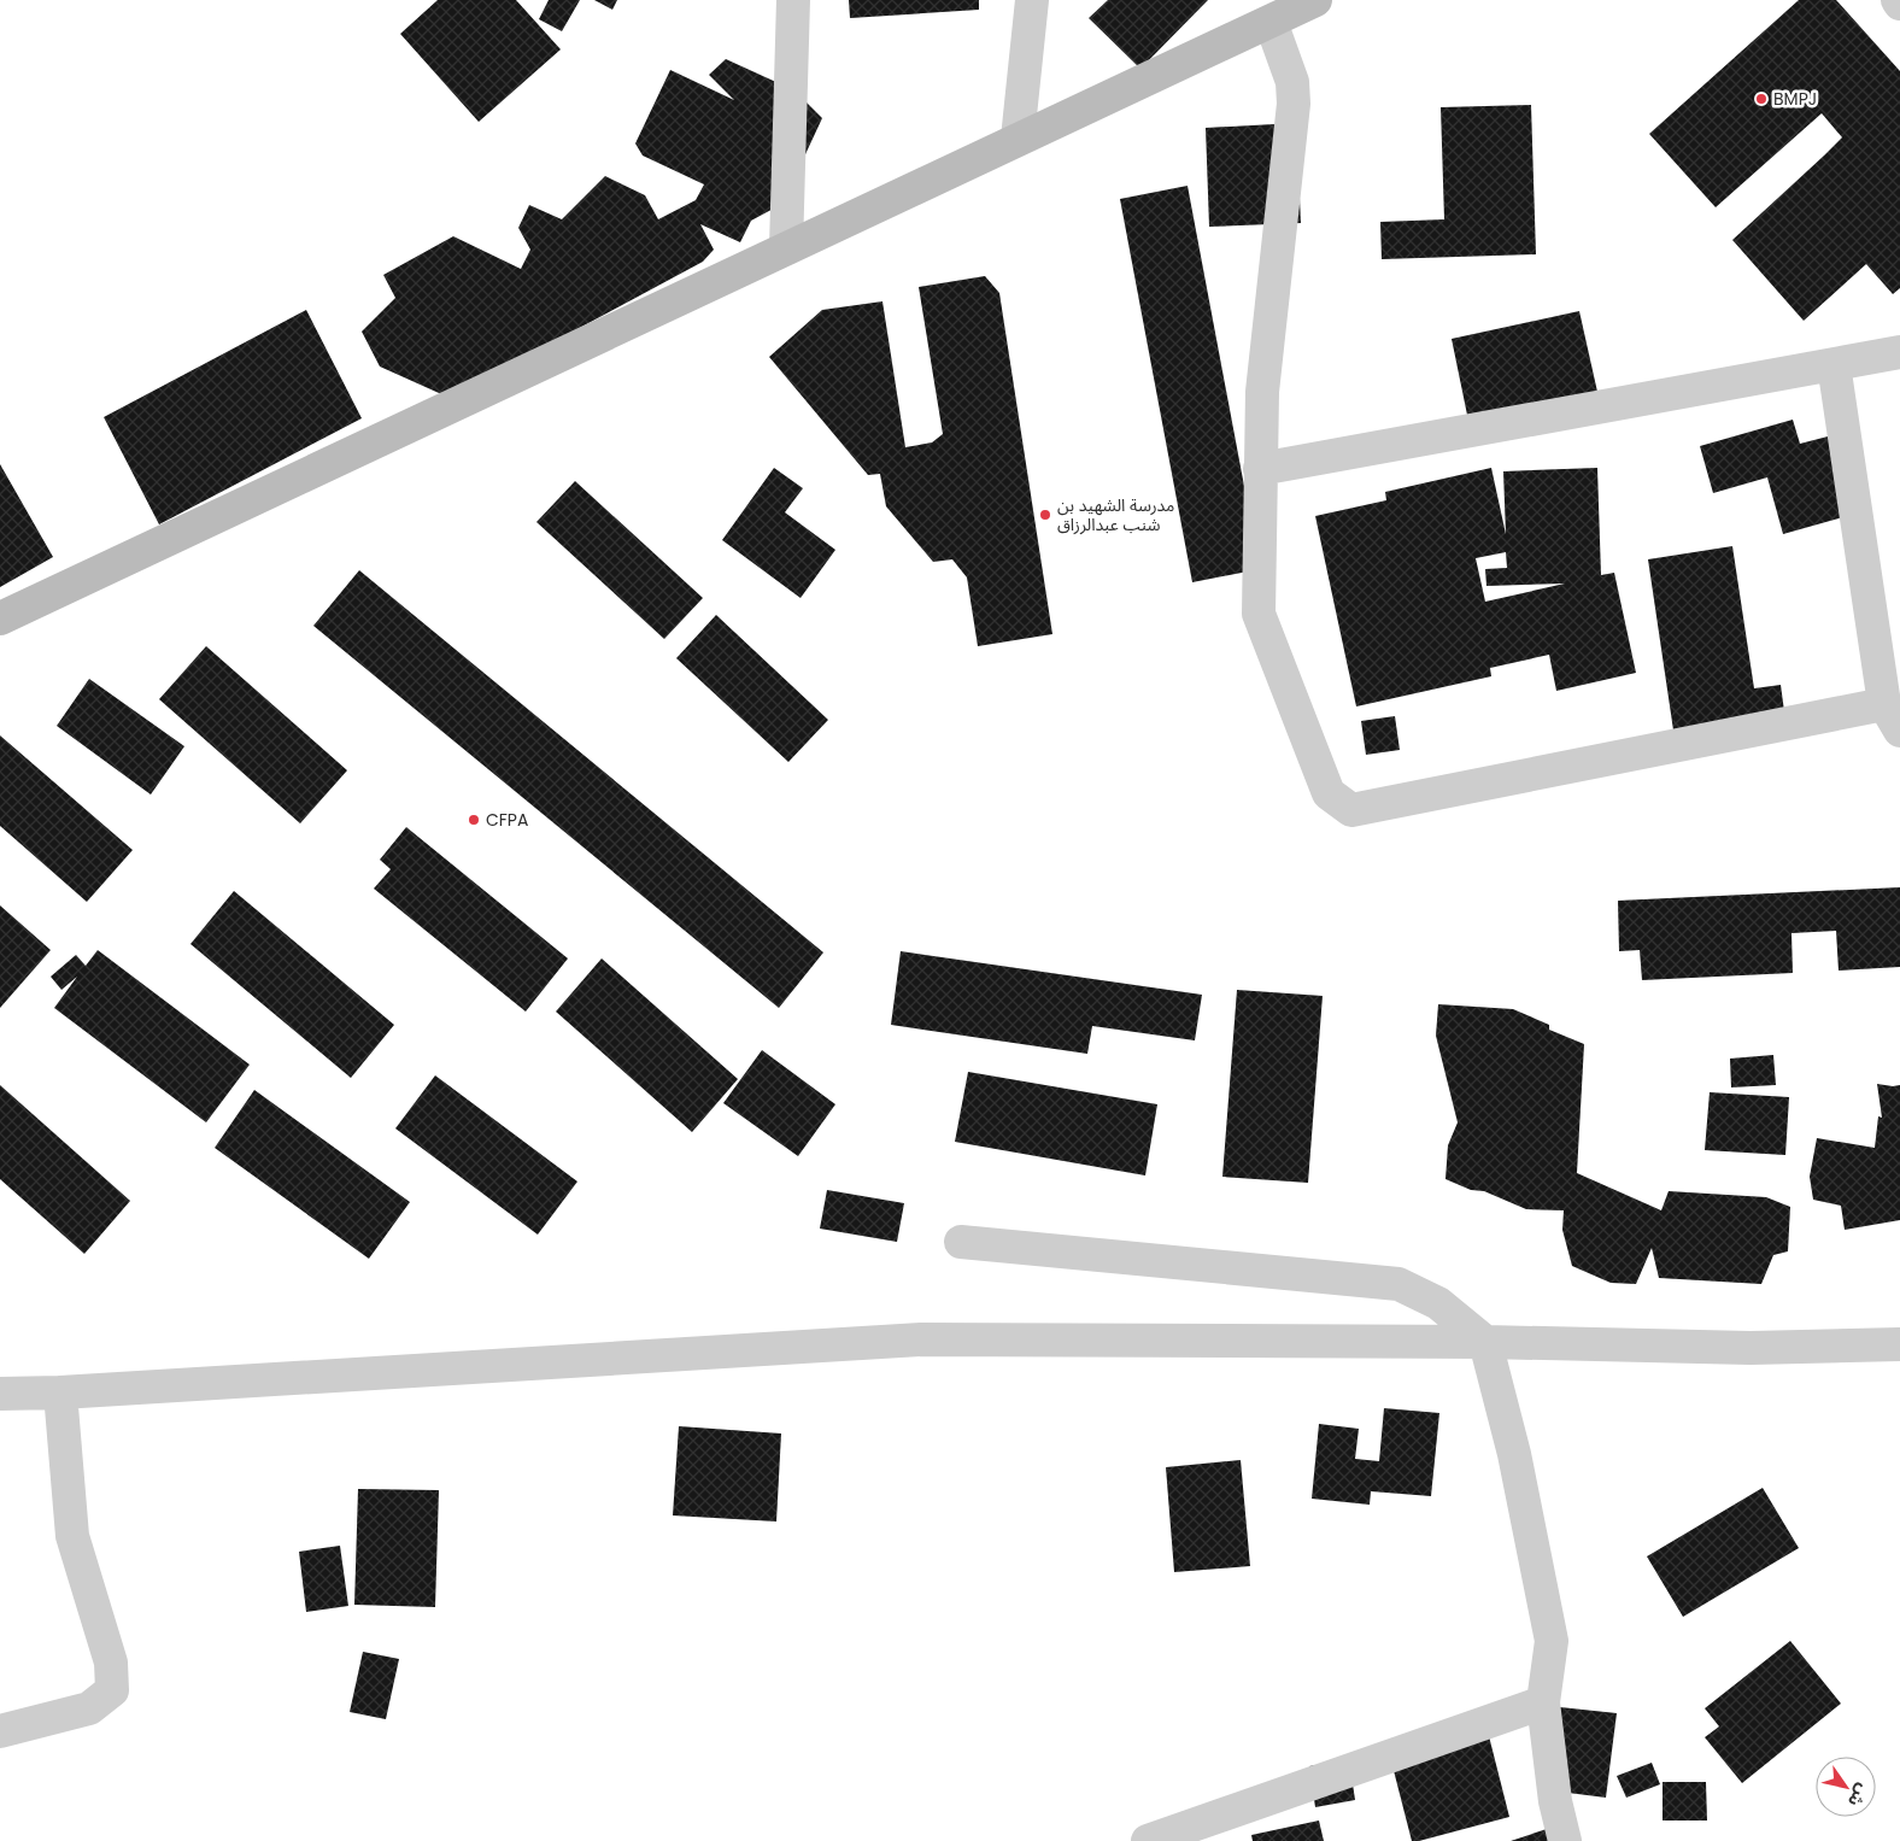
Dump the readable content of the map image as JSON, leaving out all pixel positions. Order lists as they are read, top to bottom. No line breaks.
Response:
{"places":["BMPJ","مدرسة الشهيد بن شنب عبدالرزاق","CFPA"],"north":"bottom right"}
